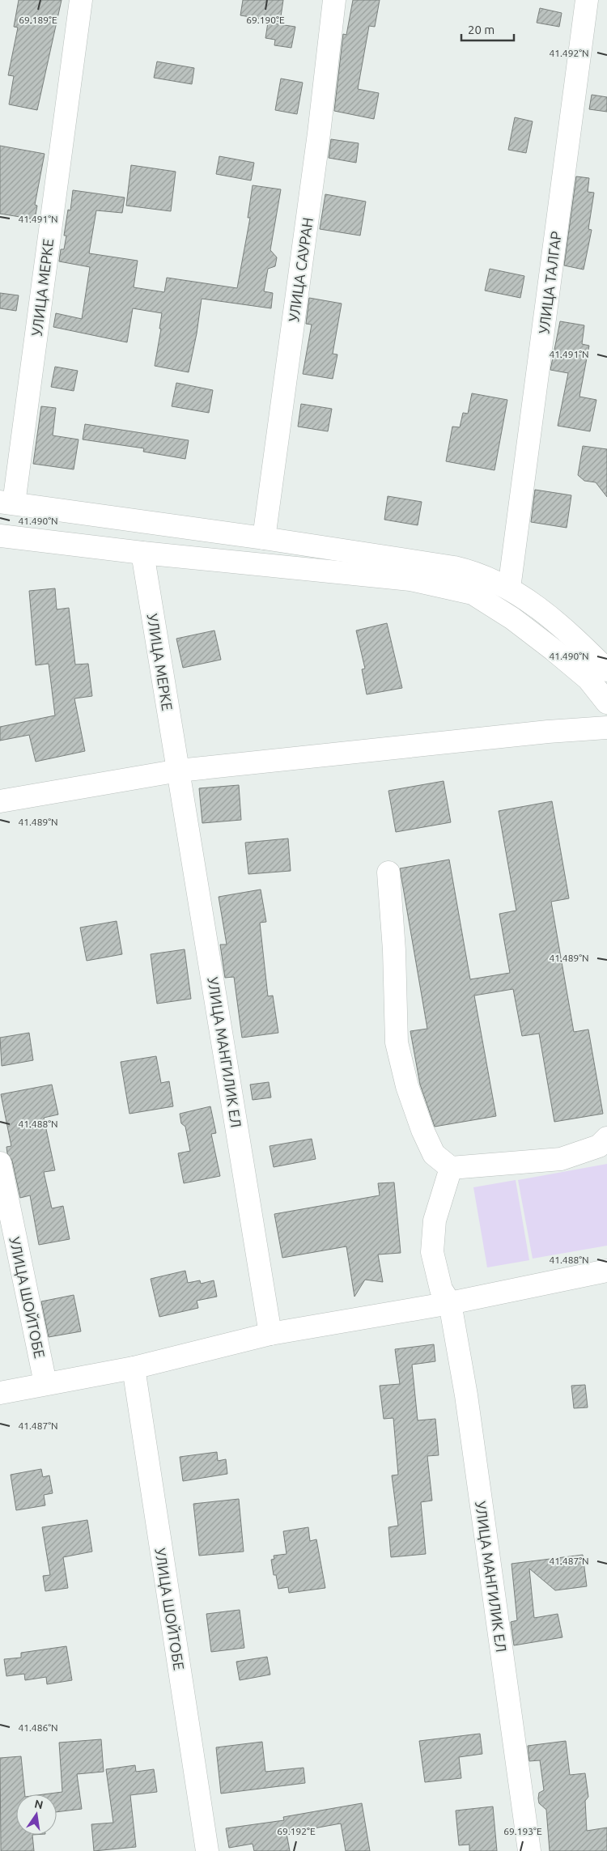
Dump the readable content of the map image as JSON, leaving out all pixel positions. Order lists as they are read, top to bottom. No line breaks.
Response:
{"streets":{"street":["УЛИЦА САУРАН","УЛИЦА ТАЛГАР","УЛИЦА МЕРКЕ","УЛИЦА МАНГИЛИК ЕЛ","УЛИЦА ШОЙТОБЕ"]},"crossings":[["УЛИЦА МЕРКЕ","УЛИЦА МАНГИЛИК ЕЛ"]],"scale_bar":"20 m","north":"top","coordinates":["69.189°E","69.190°E","41.492°N","41.491°N","41.490°N","41.489°N","41.488°N","41.487°N","41.486°N","69.192°E","69.193°E"]}
